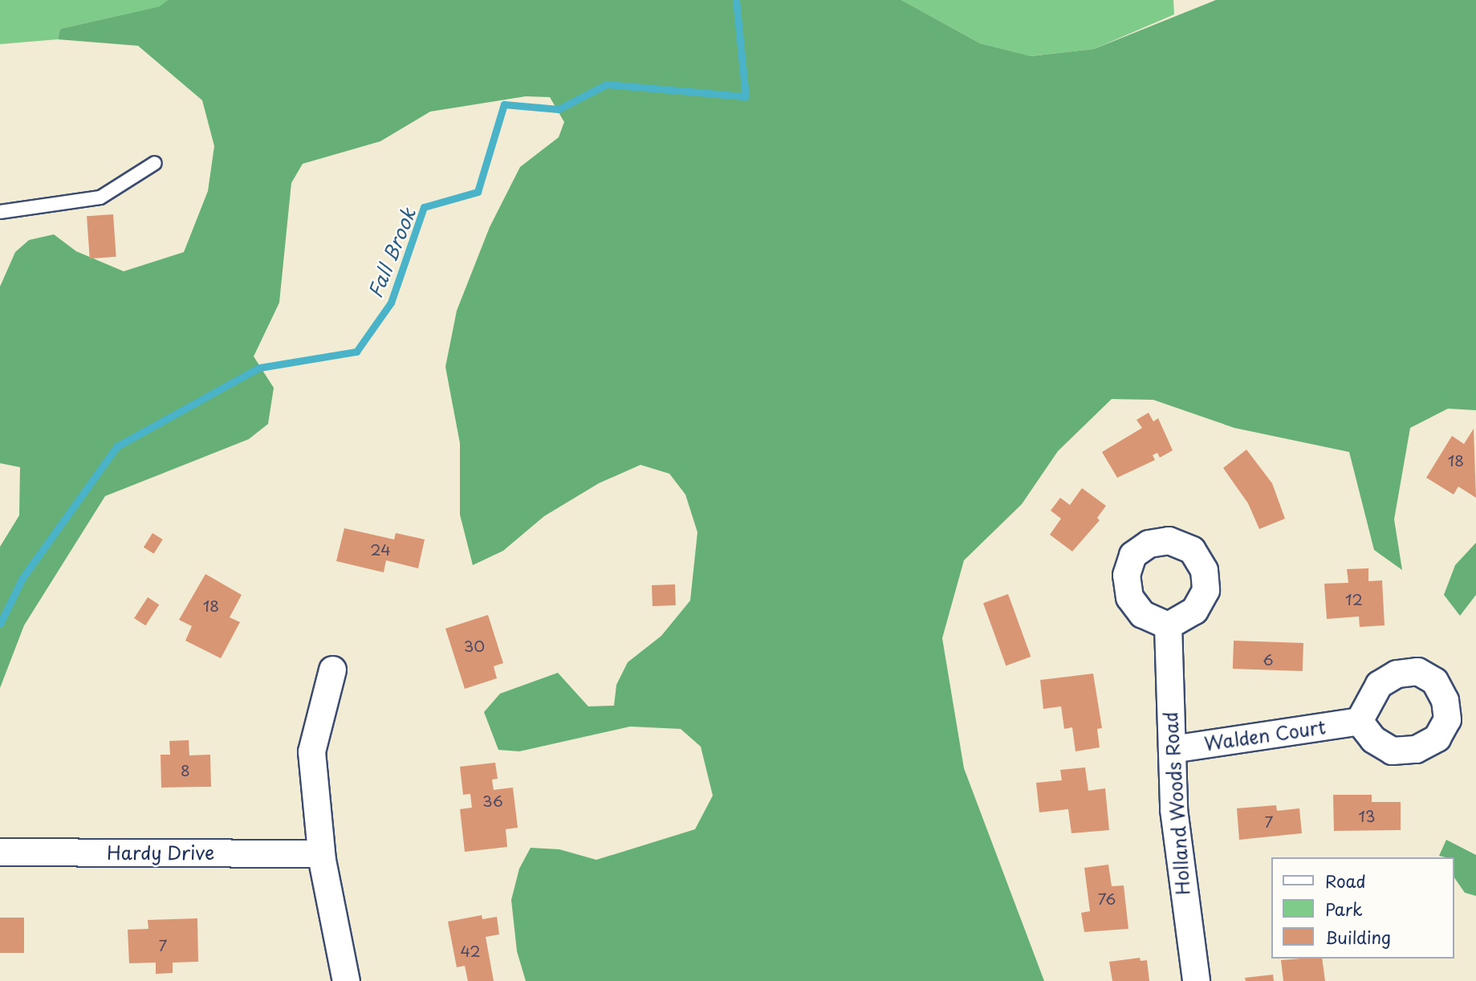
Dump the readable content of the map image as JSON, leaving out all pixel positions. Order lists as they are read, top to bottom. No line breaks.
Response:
{"streets":{"street":["Walden Court","Holland Woods Road","Hardy Drive"]},"crossings":[["Walden Court","Holland Woods Road"]],"water":["Fall Brook"],"house_numbers":["18","24","12","18","30","6","8","36","13","7","76","7","42"],"legend":["Road","Park","Building"]}
